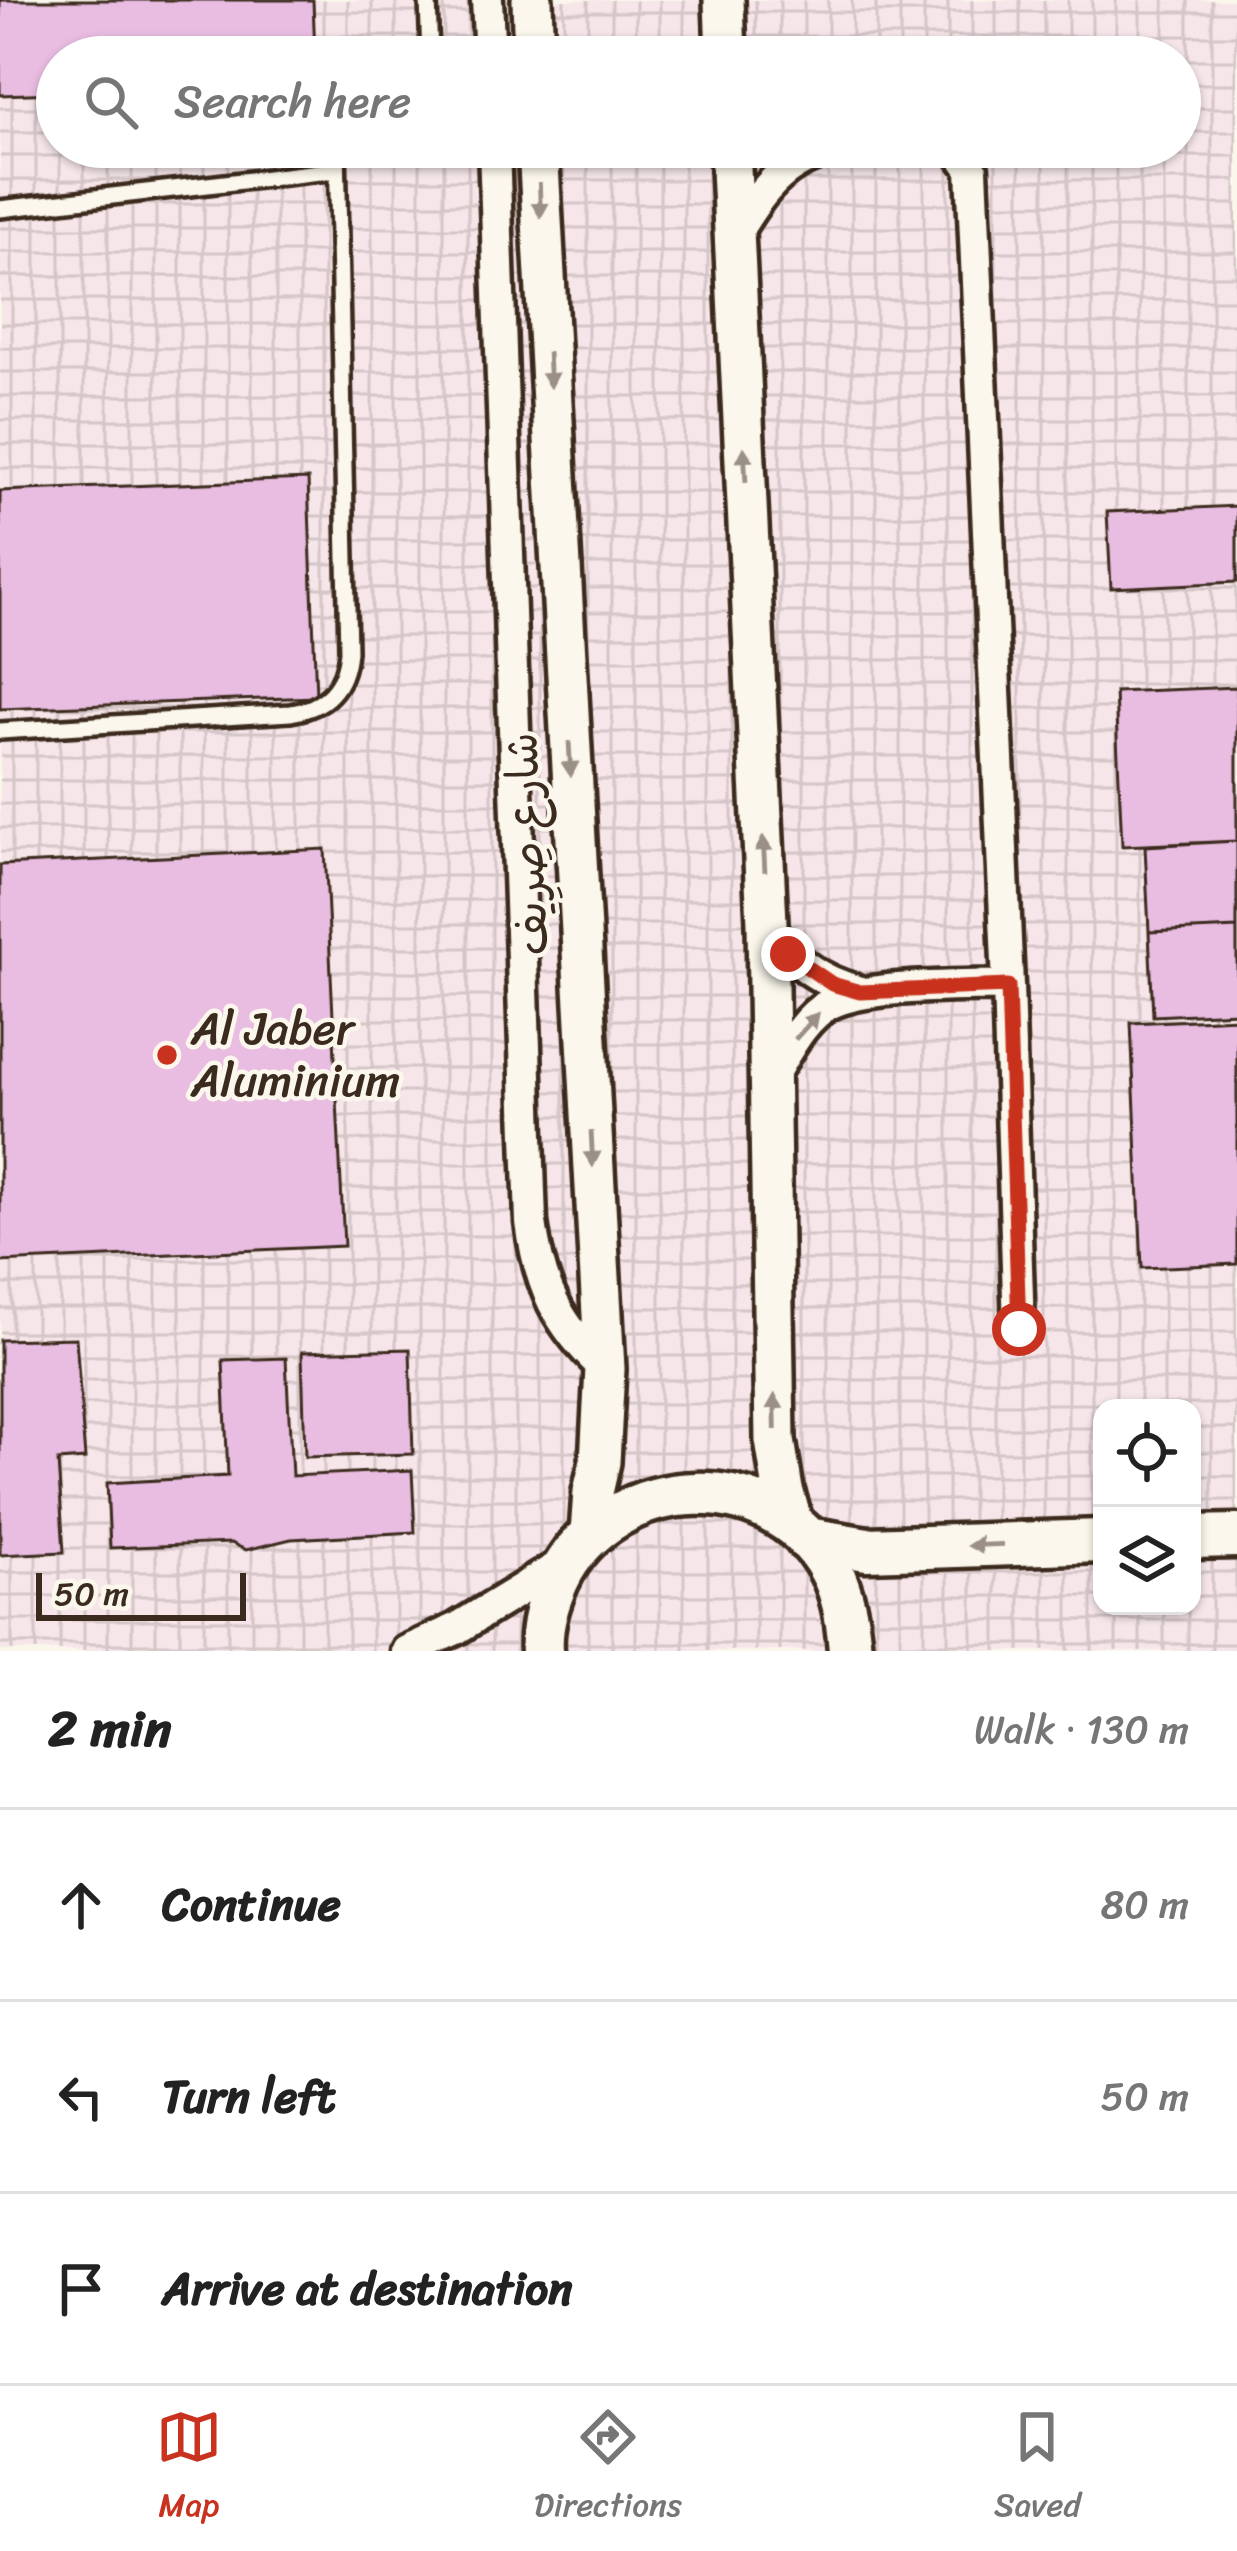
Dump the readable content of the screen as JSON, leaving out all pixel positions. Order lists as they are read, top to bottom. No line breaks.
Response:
{"streets":{"street":["شارع صِرِيف"]},"places":["Al Jaber Aluminium"],"scale_bar":"50 m","page":{"search":"Search here","scale":"50 m","heading":["2 min","Walk · 130 m"],"list":[["Continue","80 m"],["Turn left","50 m"],"Arrive at destination"],"nav":["Map","Directions","Saved"]}}
